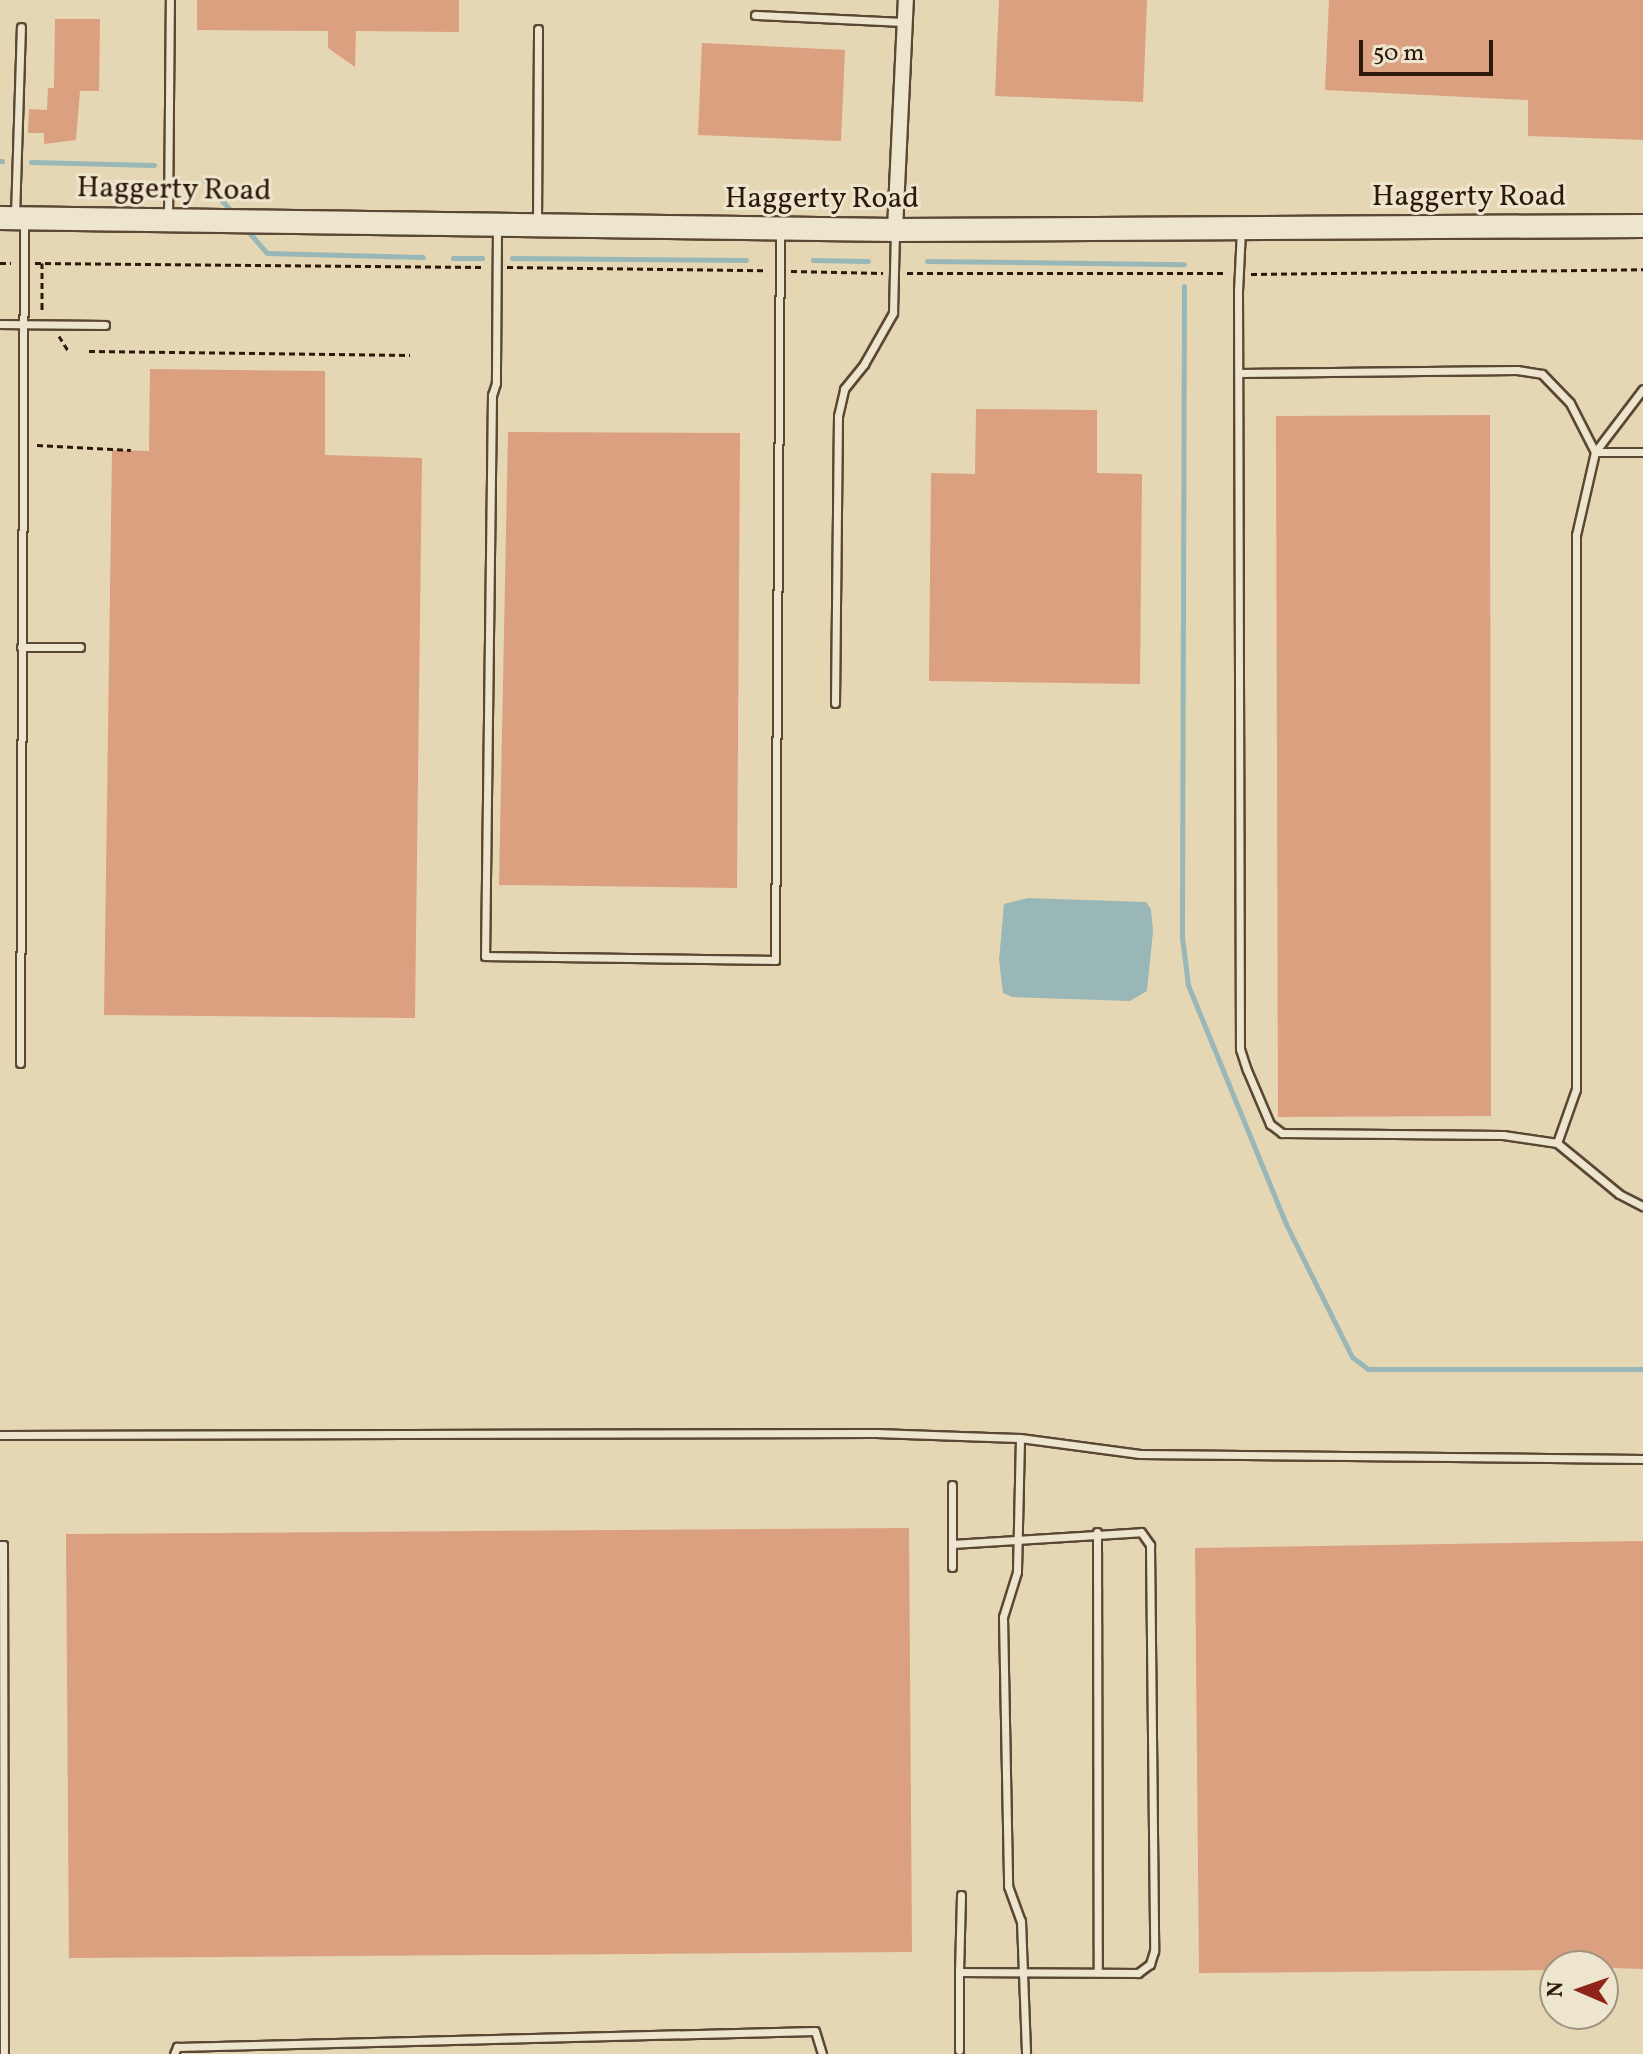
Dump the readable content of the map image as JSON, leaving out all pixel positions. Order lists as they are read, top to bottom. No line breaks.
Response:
{"streets":{"main road":["Haggerty Road"]},"scale_bar":"50 m","north":"left"}
